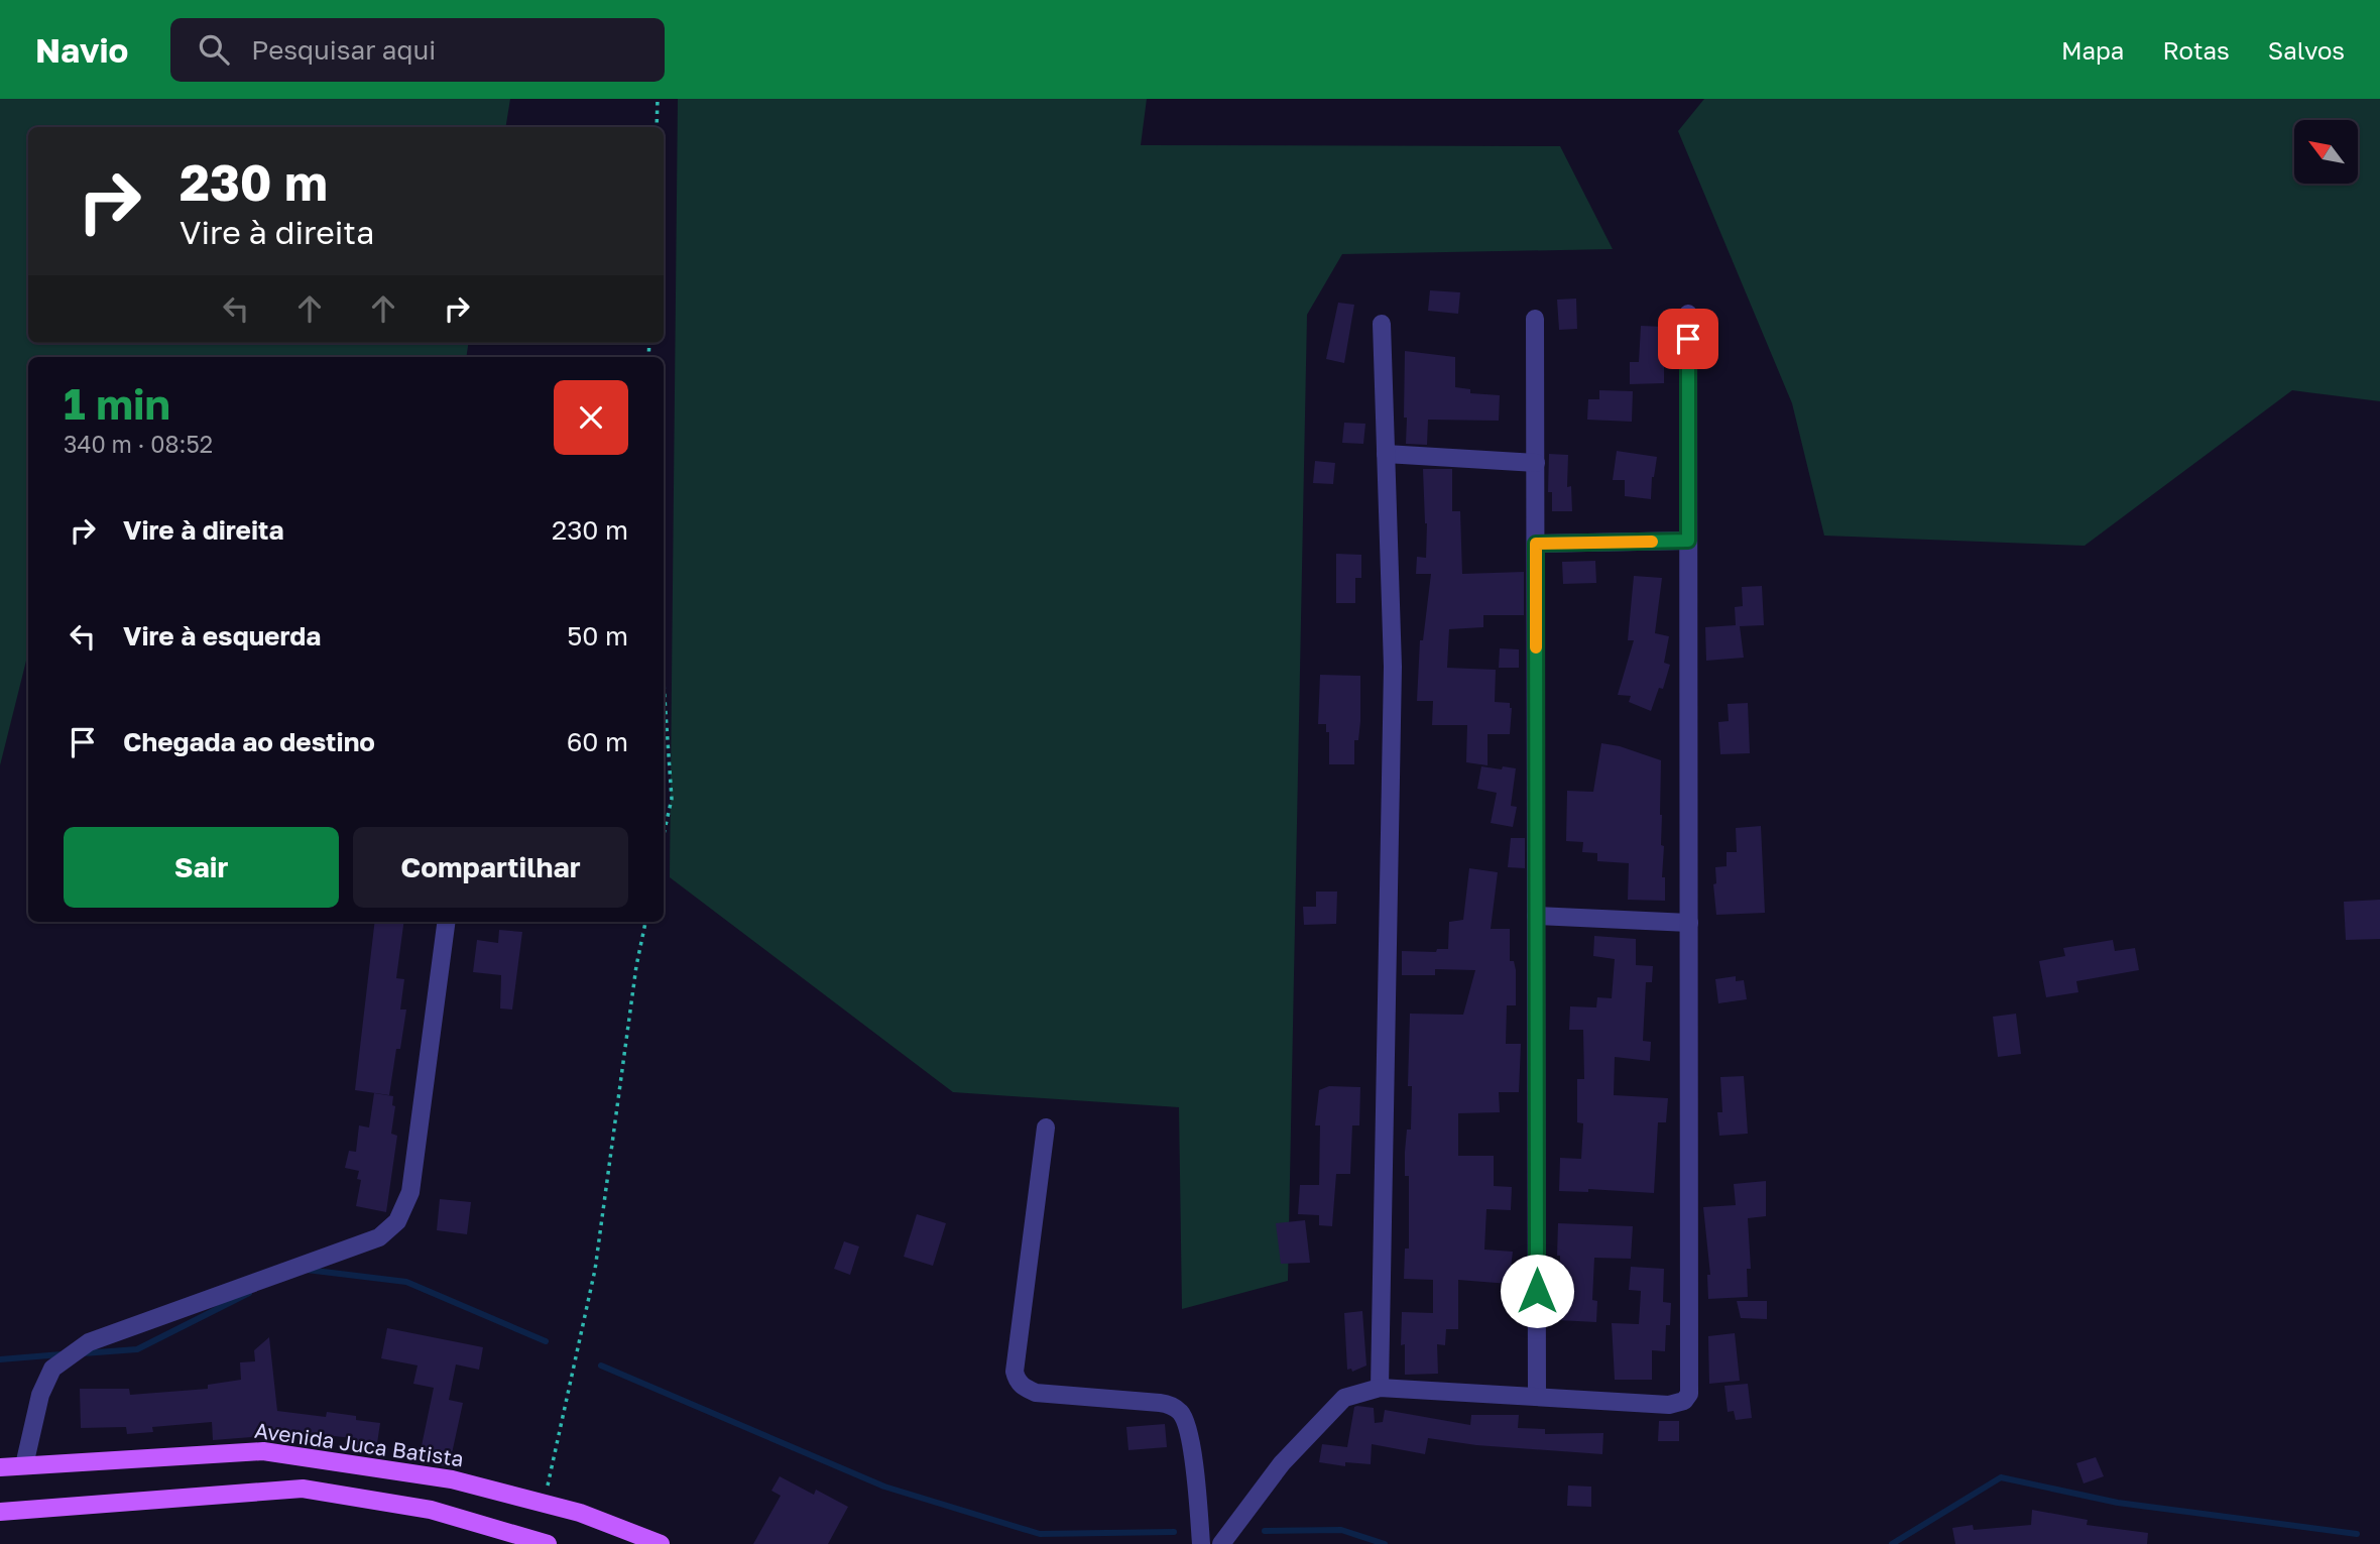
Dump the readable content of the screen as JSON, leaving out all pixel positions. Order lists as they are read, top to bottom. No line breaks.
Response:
{"streets":{"main road":["Avenida Juca Batista"]},"north":"top left","page":{"header":"Navio","search":"Pesquisar aqui","nav":["Mapa","Rotas","Salvos"],"turn":["230 m","Vire à direita"],"heading":["1 min","340 m · 08:52"],"list":[{"name":"Vire à direita","value":"230 m"},{"name":"Vire à esquerda","value":"50 m"},{"name":"Chegada ao destino","value":"60 m"}],"buttons":["Sair","Compartilhar"]}}
